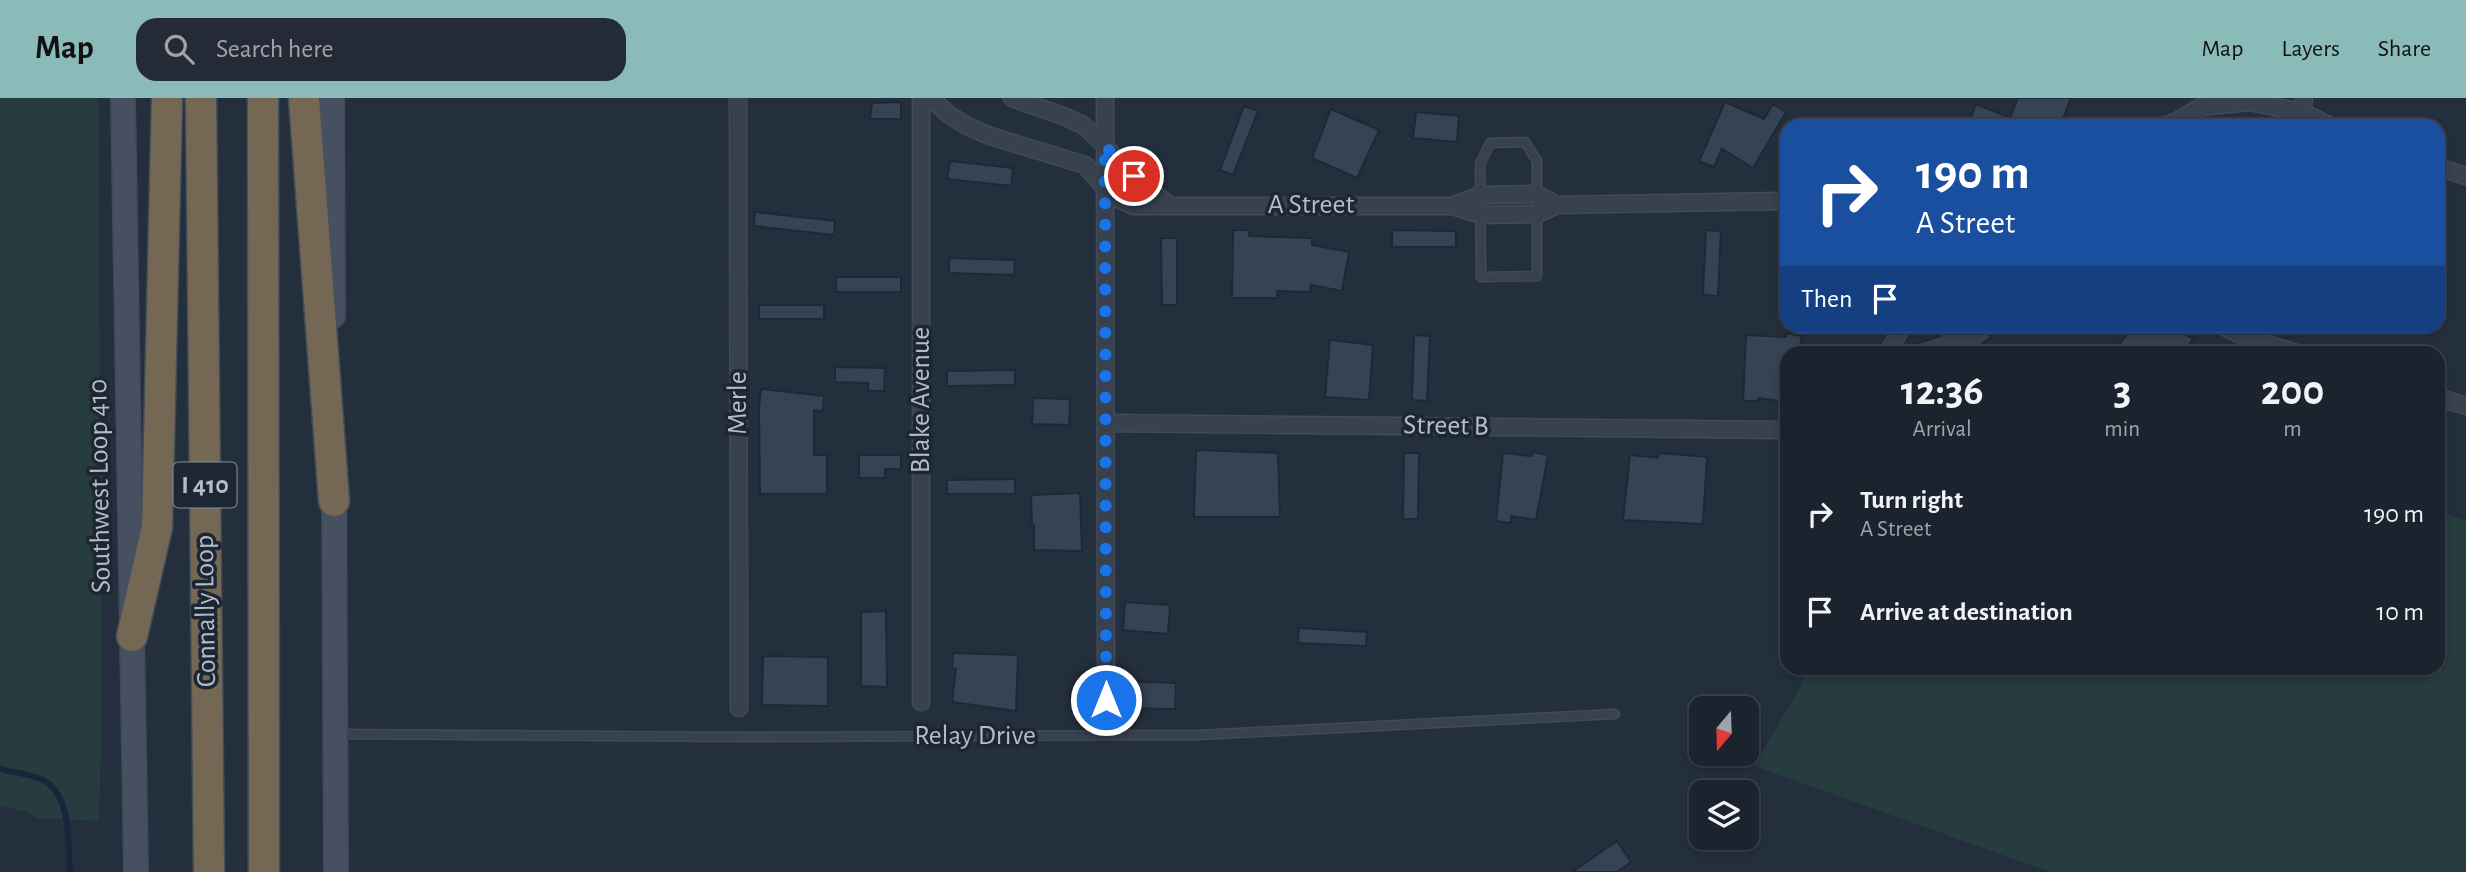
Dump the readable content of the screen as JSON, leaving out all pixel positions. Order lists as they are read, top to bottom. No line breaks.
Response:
{"streets":{"highway":["I 410","Connally Loop"],"main road":["Southwest Loop 410"],"street":["A Street","Blake Avenue","Merle","Street B"],"lane":["Relay Drive"]},"north":"bottom","page":{"header":"Map","search":"Search here","nav":["Map","Layers","Share"],"turn":["190 m","A Street"],"then":"Then","eta":["12:36","Arrival","3","min","200","m"],"list":[{"name":"Turn right","note":"A Street","value":"190 m"},{"name":"Arrive at destination","value":"10 m"}]}}
